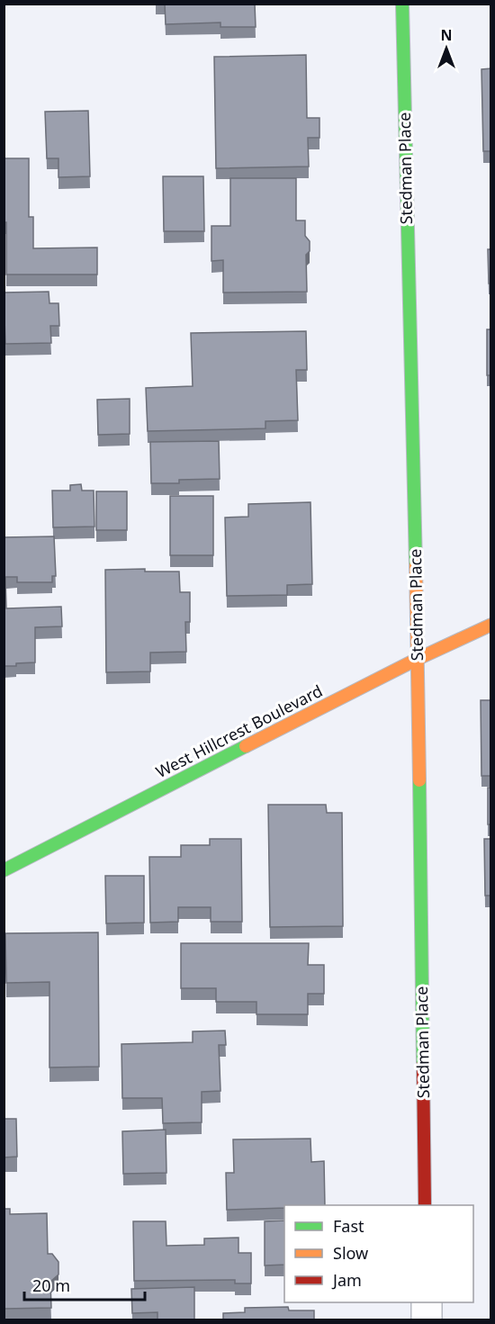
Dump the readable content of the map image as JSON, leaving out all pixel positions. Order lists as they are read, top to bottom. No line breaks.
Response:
{"streets":{"street":["Stedman Place","West Hillcrest Boulevard"]},"crossings":[["Stedman Place","West Hillcrest Boulevard"]],"legend":["Fast","Slow","Jam"],"scale_bar":"20 m","north":"top"}
